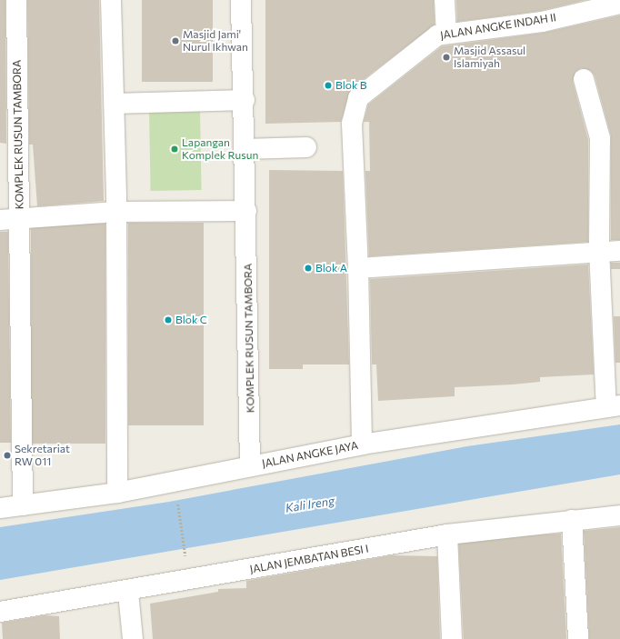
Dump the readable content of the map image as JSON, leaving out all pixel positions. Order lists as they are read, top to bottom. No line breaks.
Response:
{"streets":{"street":["JALAN ANGKE INDAH II","KOMPLEK RUSUN TAMBORA","JALAN ANGKE JAYA","JALAN JEMBATAN BESI I"]},"crossings":[["JALAN ANGKE INDAH II","JALAN ANGKE JAYA"],["KOMPLEK RUSUN TAMBORA","JALAN ANGKE JAYA"]],"water":["Kali Ireng"],"places":["Masjid Jami' Nurul Ikhwan","Masjid Assasul Islamiyah","Blok B","Lapangan Komplek Rusun","Blok A","Blok C","Sekretariat RW 011"]}
